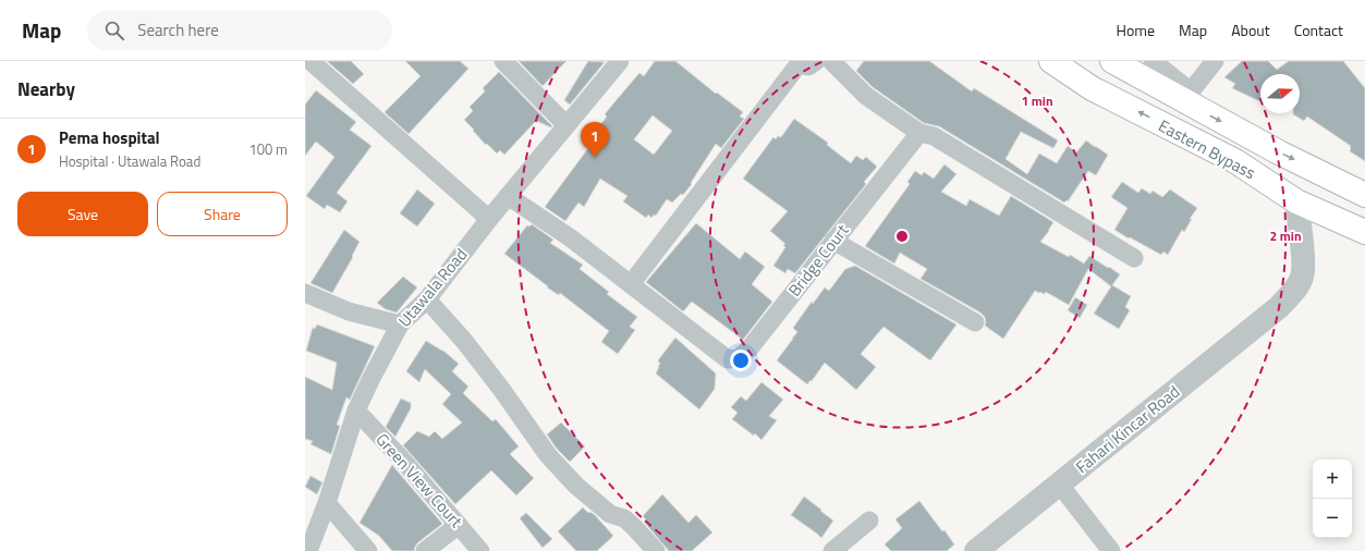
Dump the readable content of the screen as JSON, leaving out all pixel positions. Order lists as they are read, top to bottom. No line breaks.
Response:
{"streets":{"main road":["Eastern Bypass"],"street":["Bridge Court","Utawala Road","Fahari Kincar Road","Green View Court"]},"crossings":[["Eastern Bypass","Fahari Kincar Road"],["Bridge Court","Utawala Road"],["Utawala Road","Green View Court"]],"north":"right","page":{"header":"Map","search":"Search here","nav":["Home","Map","About","Contact"],"heading":"Nearby","list":[{"mark":"1","name":"Pema hospital","note":"Hospital · Utawala Road","value":"100 m"}],"pins":"1","buttons":["Save","Share"],"map_buttons":["+","−"]},"rings":["1 min","2 min"]}
